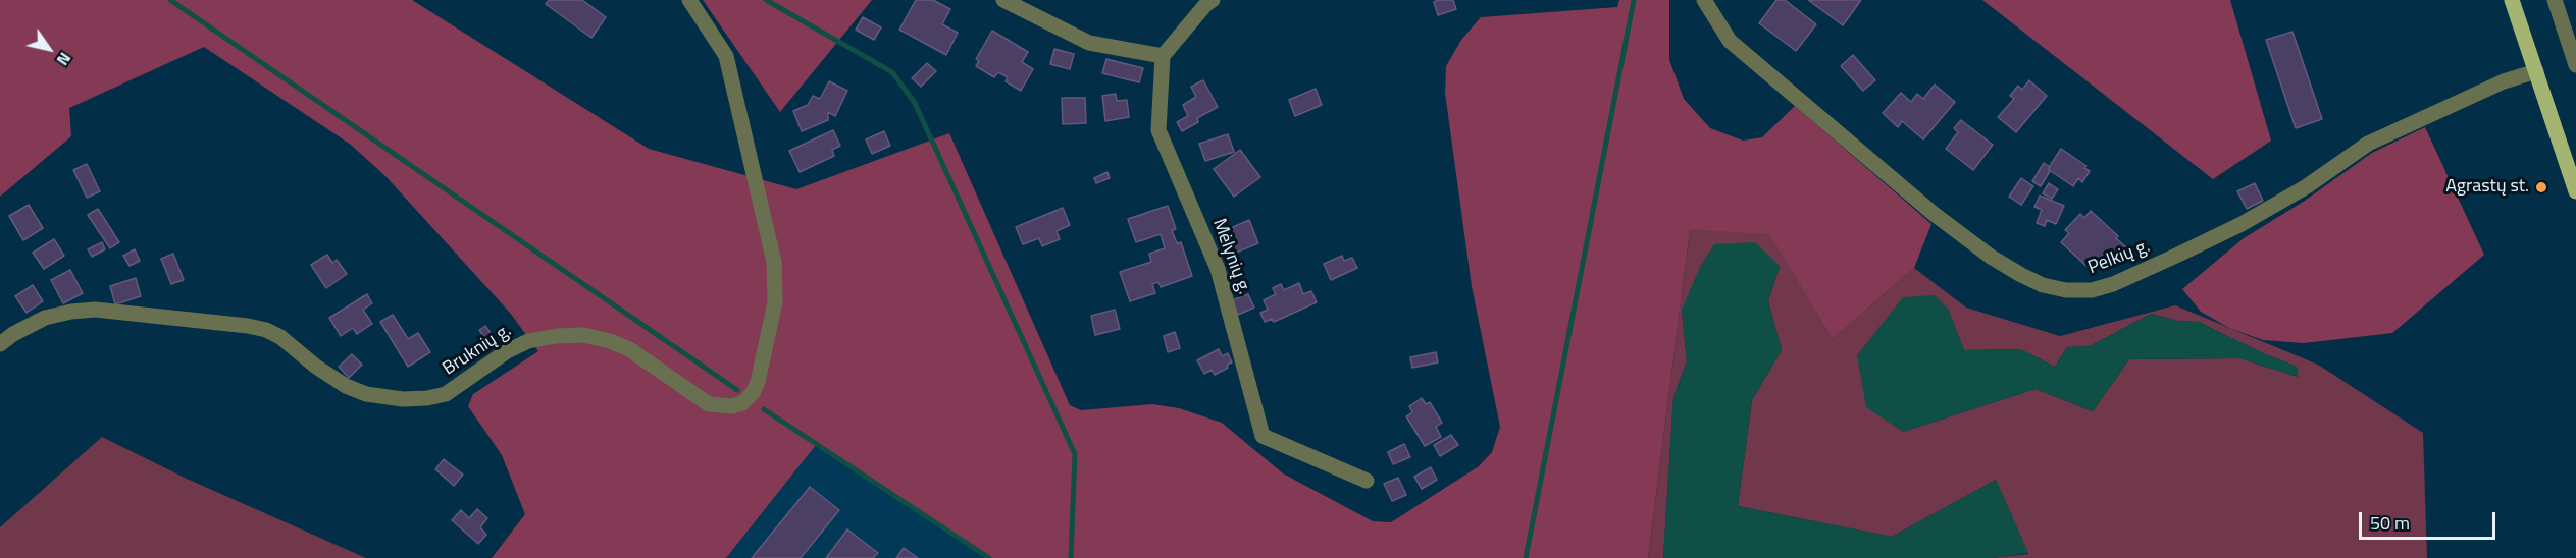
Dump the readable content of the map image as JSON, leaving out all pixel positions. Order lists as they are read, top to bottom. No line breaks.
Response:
{"streets":{"street":["Mėlynių g.","Pelkių g.","Bruknių g."]},"places":["Agrastų st."],"scale_bar":"50 m","north":"bottom right"}
